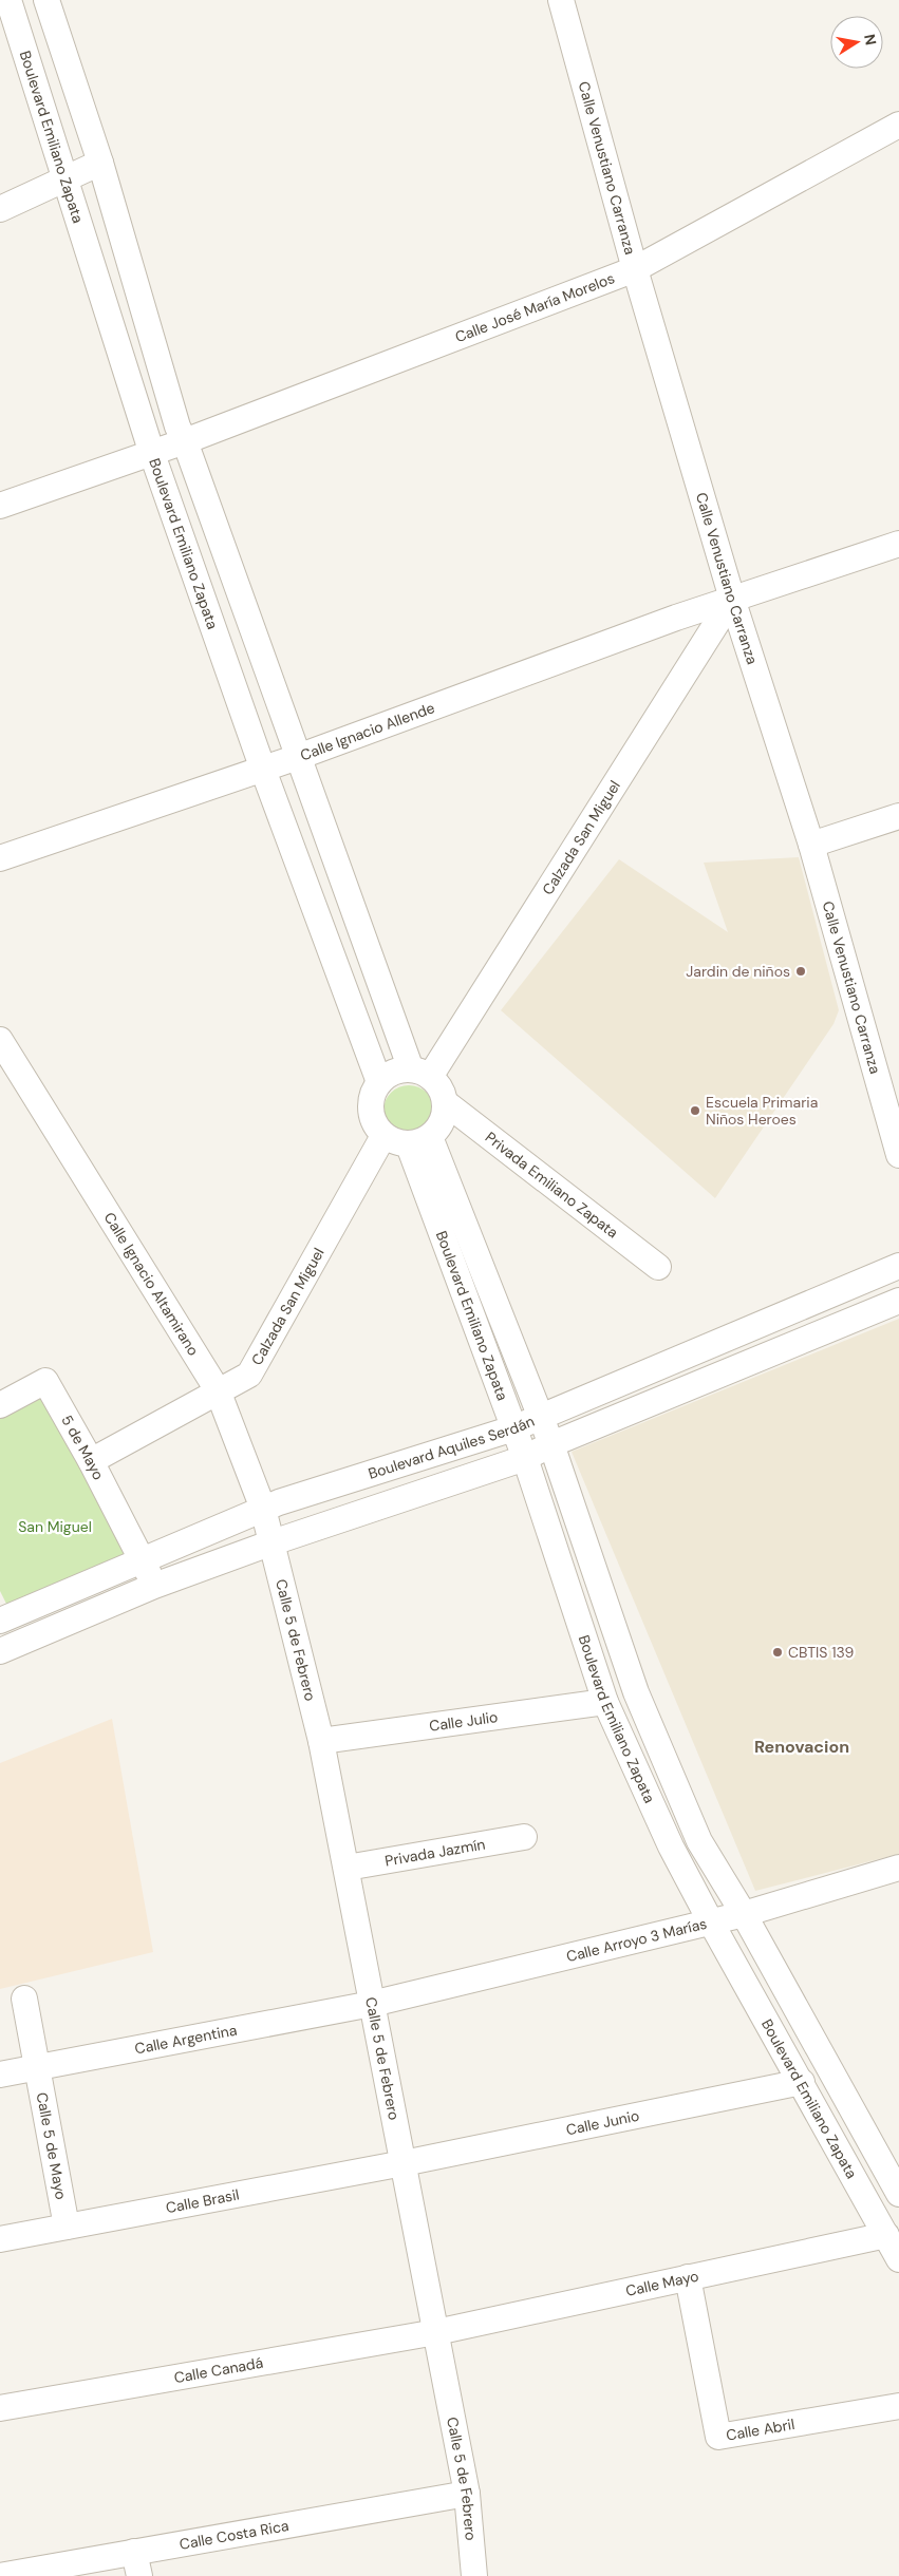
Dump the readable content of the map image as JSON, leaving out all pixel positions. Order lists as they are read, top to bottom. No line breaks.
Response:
{"streets":{"street":["Boulevard Emiliano Zapata","Calle Venustiano Carranza","Calle José María Morelos","Calle Ignacio Allende","Calzada San Miguel","Privada Emiliano Zapata","Calle Ignacio Altamirano","Boulevard Aquiles Serdán","5 de Mayo","Calle 5 de Febrero","Calle Julio","Privada Jazmín","Calle Arroyo 3 Marías","Calle Argentina","Calle Junio","Calle 5 de Mayo","Calle Brasil","Calle Mayo","Calle Canadá","Calle Abril","Calle Costa Rica"]},"crossings":[["Boulevard Emiliano Zapata","Calle José María Morelos"],["Boulevard Emiliano Zapata","Calle Ignacio Allende"],["Boulevard Emiliano Zapata","Calzada San Miguel"],["Boulevard Emiliano Zapata","Privada Emiliano Zapata"],["Boulevard Emiliano Zapata","Boulevard Aquiles Serdán"],["Boulevard Emiliano Zapata","Calle Julio"],["Boulevard Emiliano Zapata","Calle Arroyo 3 Marías"],["Boulevard Emiliano Zapata","Calle Junio"],["Boulevard Emiliano Zapata","Calle Mayo"],["Calle Venustiano Carranza","Calle José María Morelos"],["Calle Venustiano Carranza","Calle Ignacio Allende"],["Calle Venustiano Carranza","Calzada San Miguel"],["Calle Ignacio Allende","Calzada San Miguel"],["Calzada San Miguel","Privada Emiliano Zapata"],["Calzada San Miguel","Calle Ignacio Altamirano"],["Calzada San Miguel","5 de Mayo"],["Calle Ignacio Altamirano","Boulevard Aquiles Serdán"],["Calle Ignacio Altamirano","Calle 5 de Febrero"],["Boulevard Aquiles Serdán","5 de Mayo"],["Boulevard Aquiles Serdán","Calle 5 de Febrero"],["Calle 5 de Febrero","Calle Julio"],["Calle 5 de Febrero","Privada Jazmín"],["Calle 5 de Febrero","Calle Arroyo 3 Marías"],["Calle 5 de Febrero","Calle Argentina"],["Calle 5 de Febrero","Calle Junio"],["Calle 5 de Febrero","Calle Brasil"],["Calle 5 de Febrero","Calle Mayo"],["Calle 5 de Febrero","Calle Canadá"],["Calle 5 de Febrero","Calle Costa Rica"],["Calle Arroyo 3 Marías","Calle Argentina"],["Calle Argentina","Calle 5 de Mayo"],["Calle Junio","Calle Brasil"],["Calle 5 de Mayo","Calle Brasil"],["Calle Mayo","Calle Canadá"],["Calle Mayo","Calle Abril"]],"districts":["Renovacion"],"parks":["San Miguel"],"places":["Jardin de niños","Escuela Primaria Niños Heroes","CBTIS 139"],"north":"right"}
